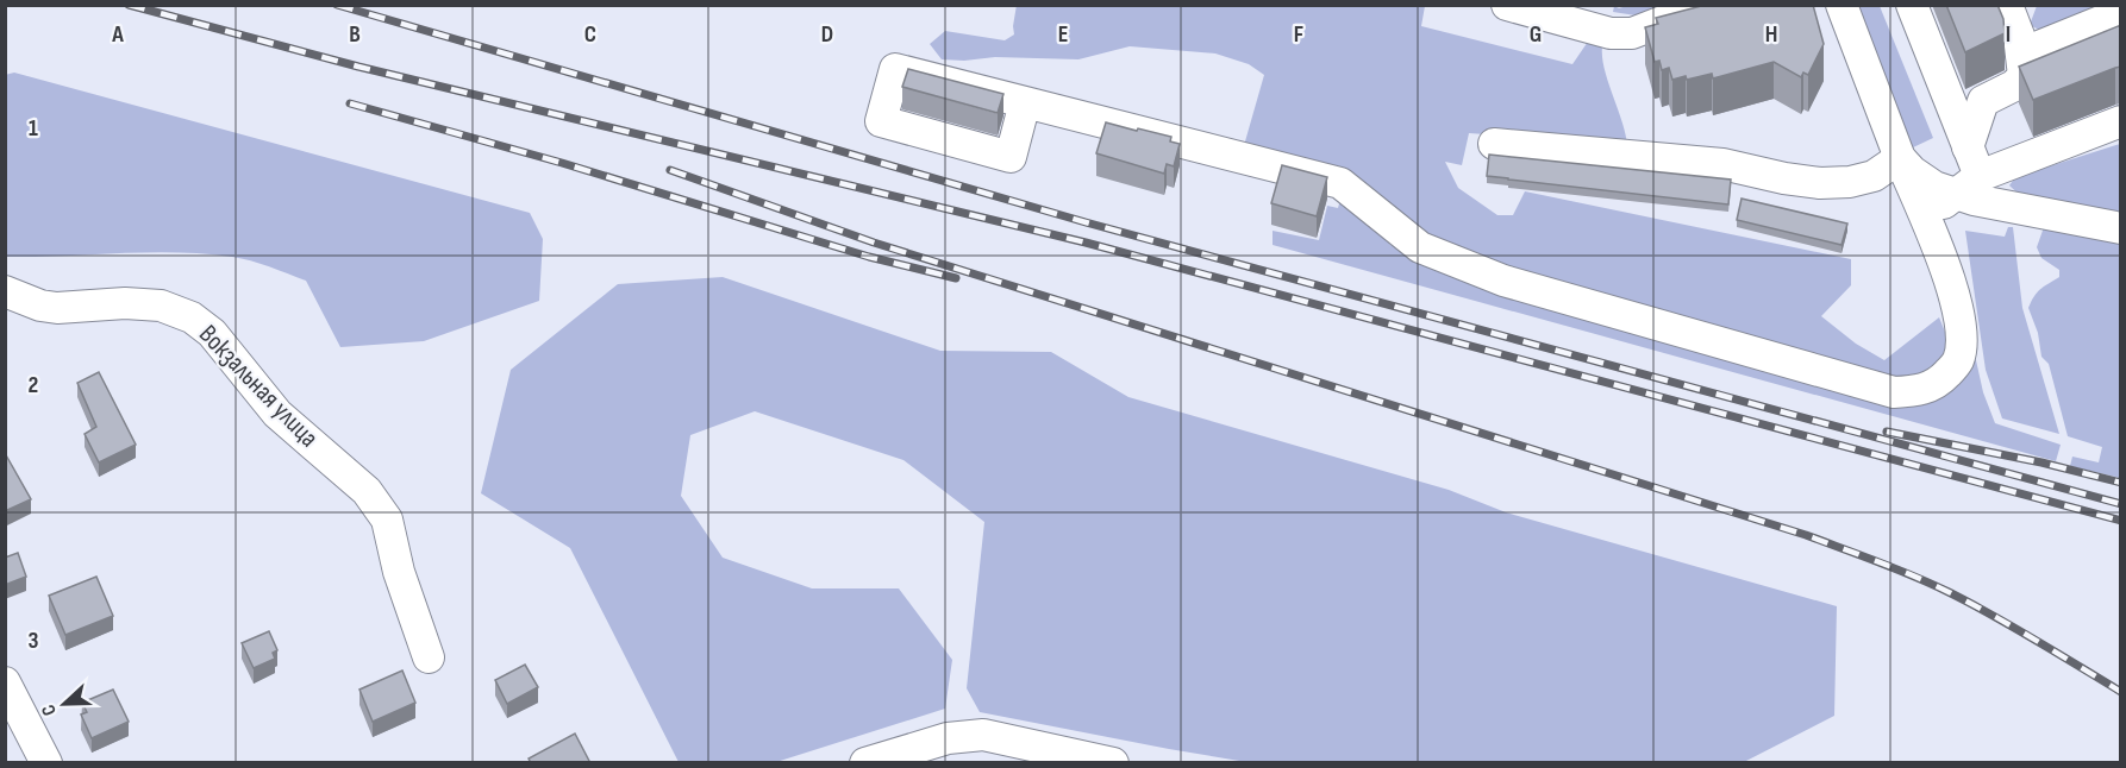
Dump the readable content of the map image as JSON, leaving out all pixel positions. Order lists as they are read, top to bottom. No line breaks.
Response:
{"streets":{"street":["Вокзальная улица"]},"north":"left","grid":{"columns":["A","B","C","D","E","F","G","H","I"],"rows":["1","2","3"]}}
